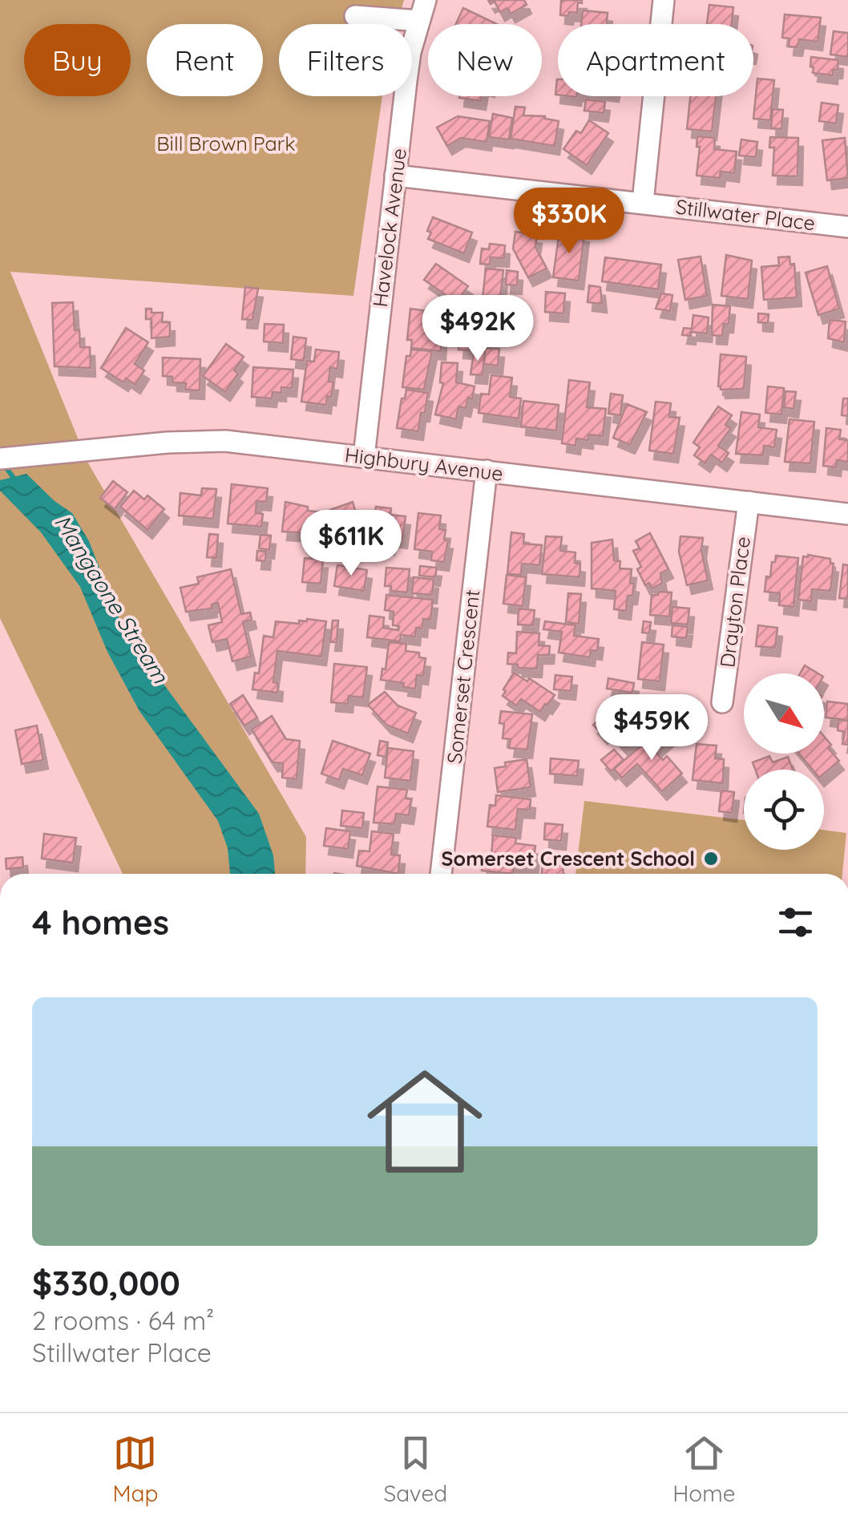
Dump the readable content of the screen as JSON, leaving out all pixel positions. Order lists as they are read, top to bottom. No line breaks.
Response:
{"streets":{"street":["Stillwater Place","Havelock Avenue","Highbury Avenue","Drayton Place","Somerset Crescent"]},"crossings":[["Stillwater Place","Havelock Avenue"],["Havelock Avenue","Highbury Avenue"],["Highbury Avenue","Drayton Place"],["Highbury Avenue","Somerset Crescent"]],"water":["Mangaone Stream"],"parks":["Bill Brown Park"],"places":["Somerset Crescent School"],"north":"bottom right","page":{"chip":["Buy","Rent","Filters","New","Apartment"],"price":["$330K","$492K","$611K","$459K"],"heading":"4 homes","list":[{"name":"$330,000","note":"2 rooms · 64 m² · Stillwater Place"}],"tabs":["Map","Saved","Home"]}}
